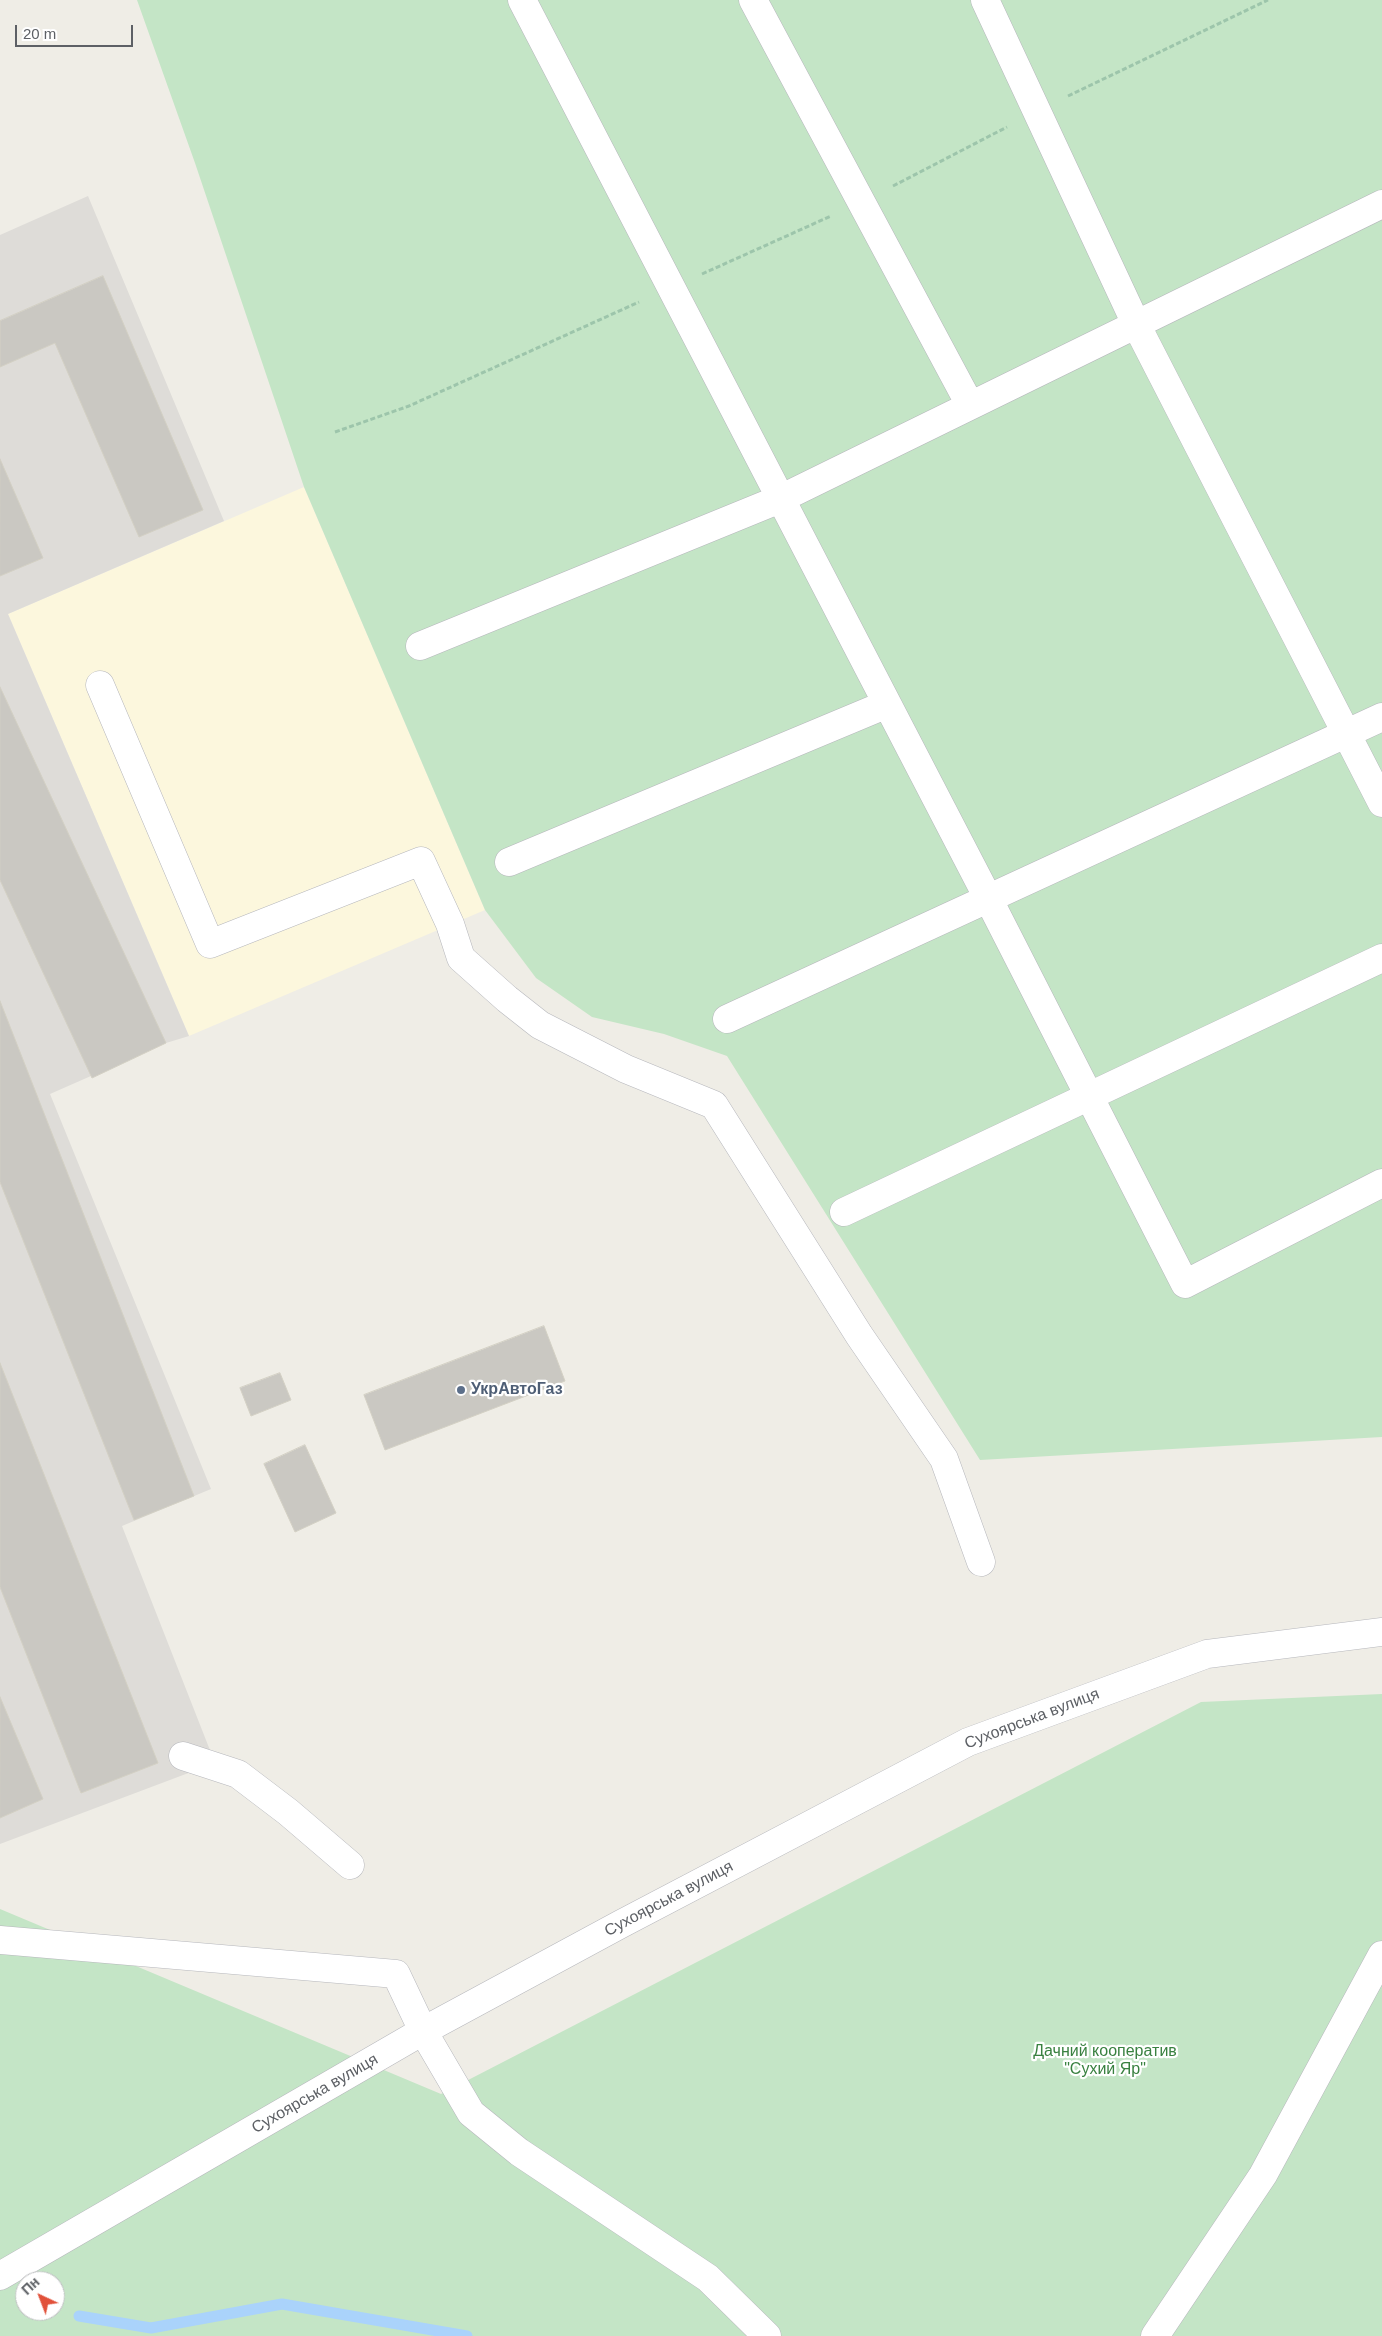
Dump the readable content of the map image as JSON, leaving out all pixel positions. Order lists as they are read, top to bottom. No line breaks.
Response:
{"streets":{"street":["Сухоярська вулиця"]},"parks":["Дачний кооператив \"Сухий Яр\""],"places":["УкрАвтоГаз"],"scale_bar":"20 m","north":"top left"}
